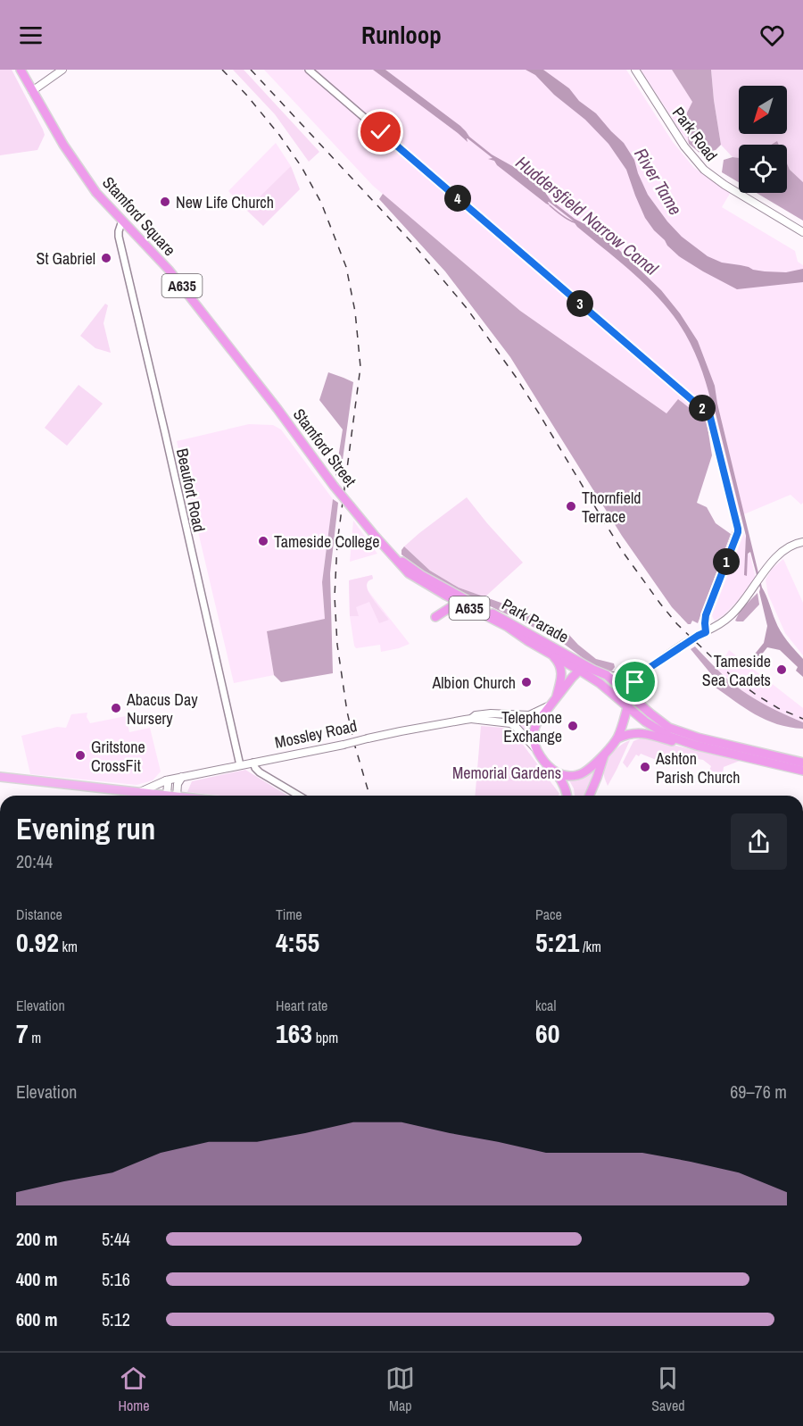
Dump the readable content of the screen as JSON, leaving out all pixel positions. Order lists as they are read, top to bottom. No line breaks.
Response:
{"streets":{"highway":["Stamford Square","A635","Stamford Street","Park Parade"],"main road":["Park Road","Mossley Road"],"street":["Beaufort Road"]},"crossings":[["Stamford Square","A635"],["Stamford Square","Stamford Street"],["Stamford Square","Beaufort Road"],["A635","Park Parade"],["Stamford Street","Park Parade"],["Beaufort Road","Mossley Road"]],"water":["River Tame","Huddersfield Narrow Canal"],"parks":["Memorial Gardens"],"places":["New Life Church","St Gabriel","Thornfield Terrace","Tameside College","Tameside Sea Cadets","Albion Church","Abacus Day Nursery","Telephone Exchange","Gritstone CrossFit","Ashton Parish Church"],"north":"bottom left","page":{"header":"Runloop","pins":["4","3","2","1"],"heading":["Evening run","20:44"],"stats":[["Distance","0.92 km"],["Time","4:55"],["Pace","5:21 /km"],["Elevation","7 m"],["Heart rate","163 bpm"],["kcal","60"]],"chart":["Elevation","69–76 m"],"list":[{"name":"200 m","note":"5:44"},{"name":"400 m","note":"5:16"},{"name":"600 m","note":"5:12"}],"tabs":["Home","Map","Saved"]}}
